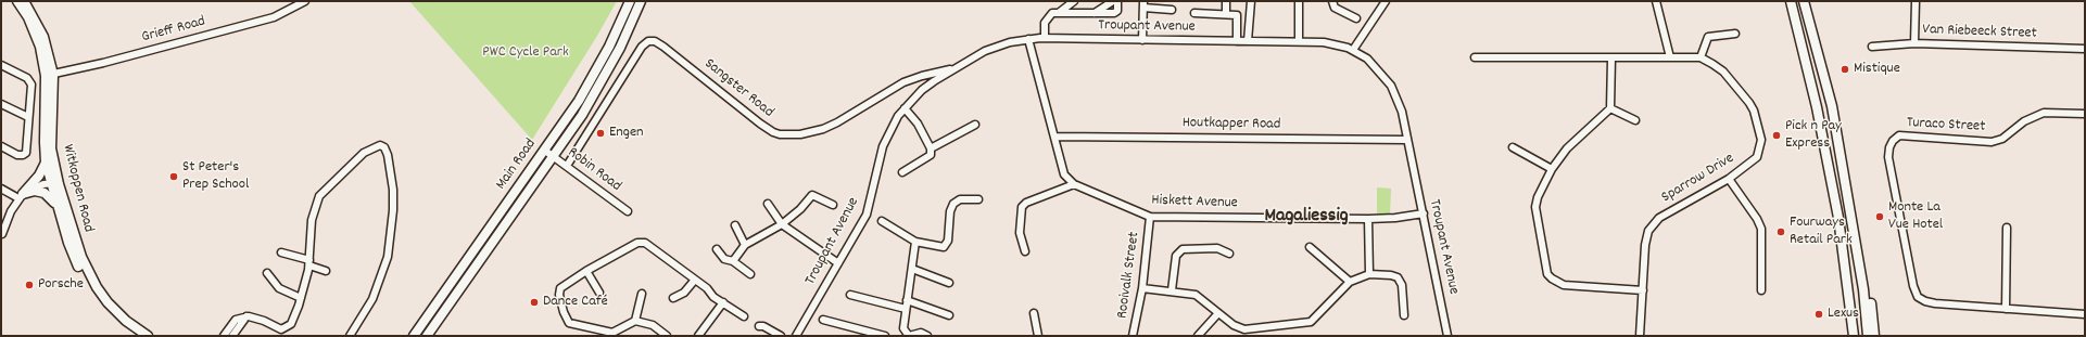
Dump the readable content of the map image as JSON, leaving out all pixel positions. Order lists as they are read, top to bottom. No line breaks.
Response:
{"streets":{"main road":["Main Road","Witkoppen Road"],"street":["Troupant Avenue","Grieff Road","Van Riebeeck Street","Sangster Road","Houtkapper Road","Turaco Street","Robin Road","Sparrow Drive","Hiskett Avenue","Rooivalk Street"]},"crossings":[["Troupant Avenue","Sangster Road"],["Troupant Avenue","Houtkapper Road"],["Troupant Avenue","Hiskett Avenue"],["Grieff Road","Witkoppen Road"],["Sangster Road","Robin Road"],["Main Road","Robin Road"],["Hiskett Avenue","Rooivalk Street"]],"districts":["Magaliessig"],"parks":["PWC Cycle Park"],"places":["Mistique","Engen","Pick n Pay Express","St Peter's Prep School","Monte La Vue Hotel","Fourways Retail Park","Porsche","Dance Café","Lexus"]}
